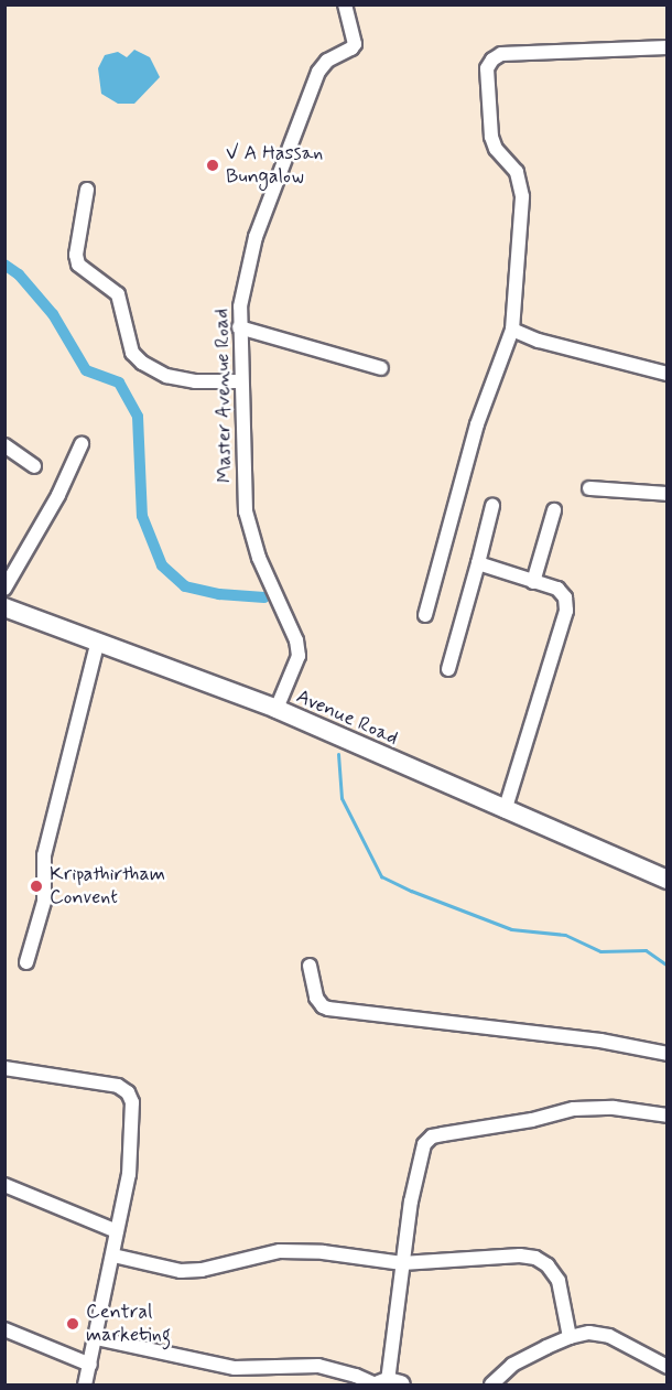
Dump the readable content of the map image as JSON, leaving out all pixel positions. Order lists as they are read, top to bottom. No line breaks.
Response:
{"streets":{"street":["Master Avenue Road","Avenue Road"]},"crossings":[["Master Avenue Road","Avenue Road"]],"places":["V A Hassan Bungalow","Kripathirtham Convent","Central marketing"]}
